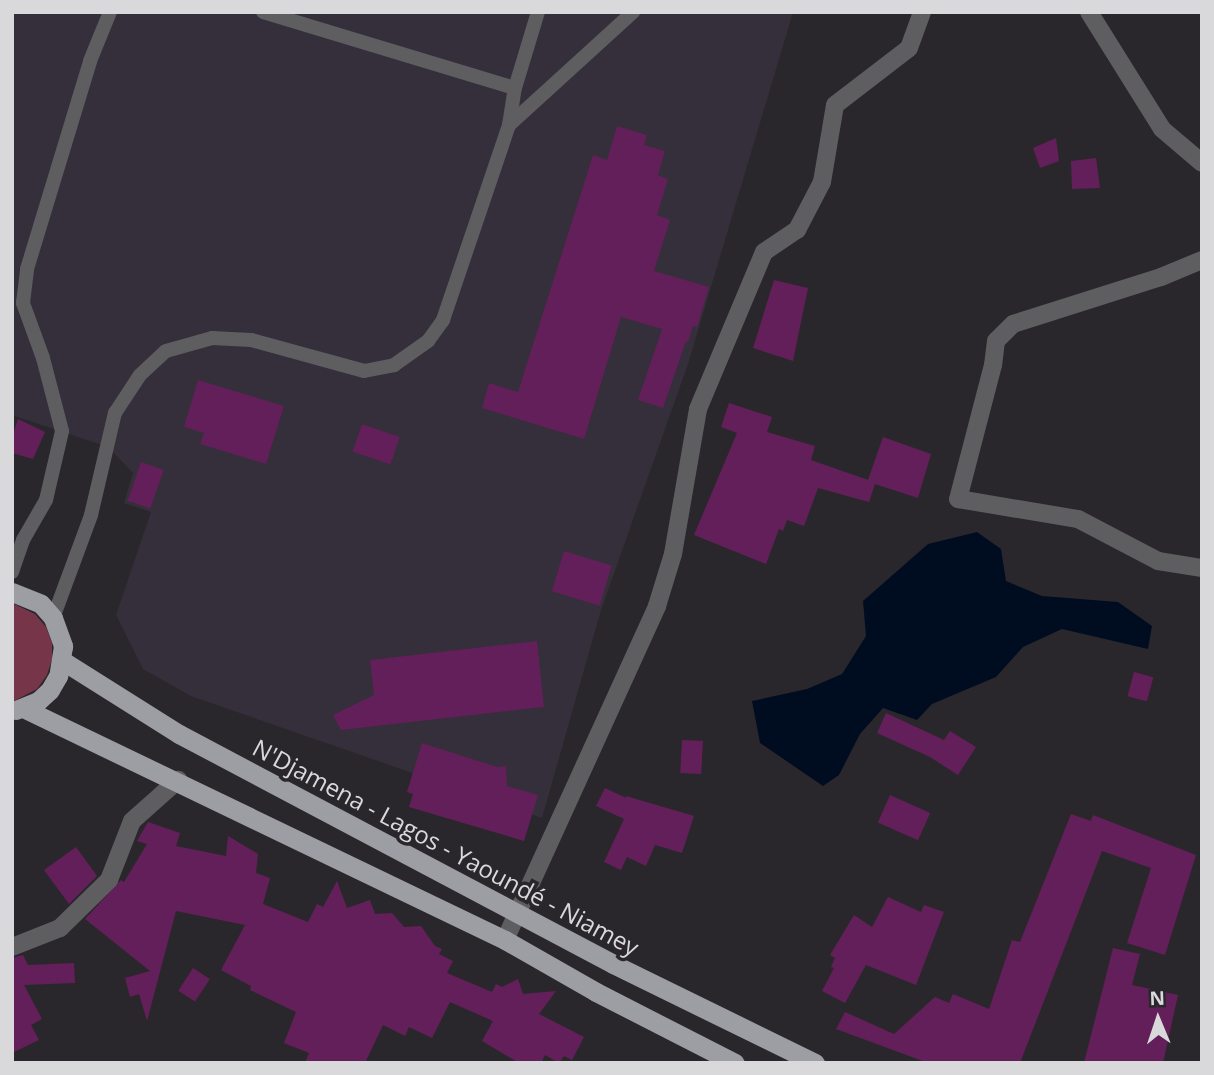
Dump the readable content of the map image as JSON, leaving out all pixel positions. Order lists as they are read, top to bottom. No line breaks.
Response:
{"streets":{"highway":["N'Djamena - Lagos - Yaoundé - Niamey"]},"north":"top"}
